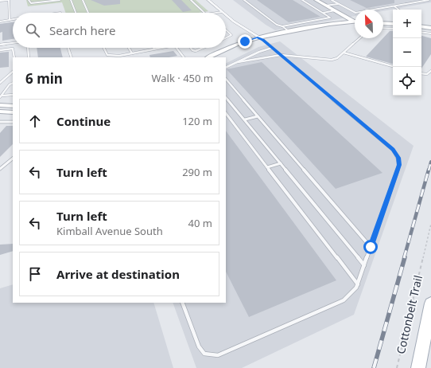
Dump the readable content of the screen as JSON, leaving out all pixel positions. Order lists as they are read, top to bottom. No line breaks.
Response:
{"streets":{"path":["Cottonbelt Trail"]},"north":"top left","page":{"map_buttons":["+","−"],"search":"Search here","heading":["6 min","Walk · 450 m"],"list":[["Continue","120 m"],["Turn left","290 m"],["Turn left","Kimball Avenue South","40 m"],"Arrive at destination"]}}
